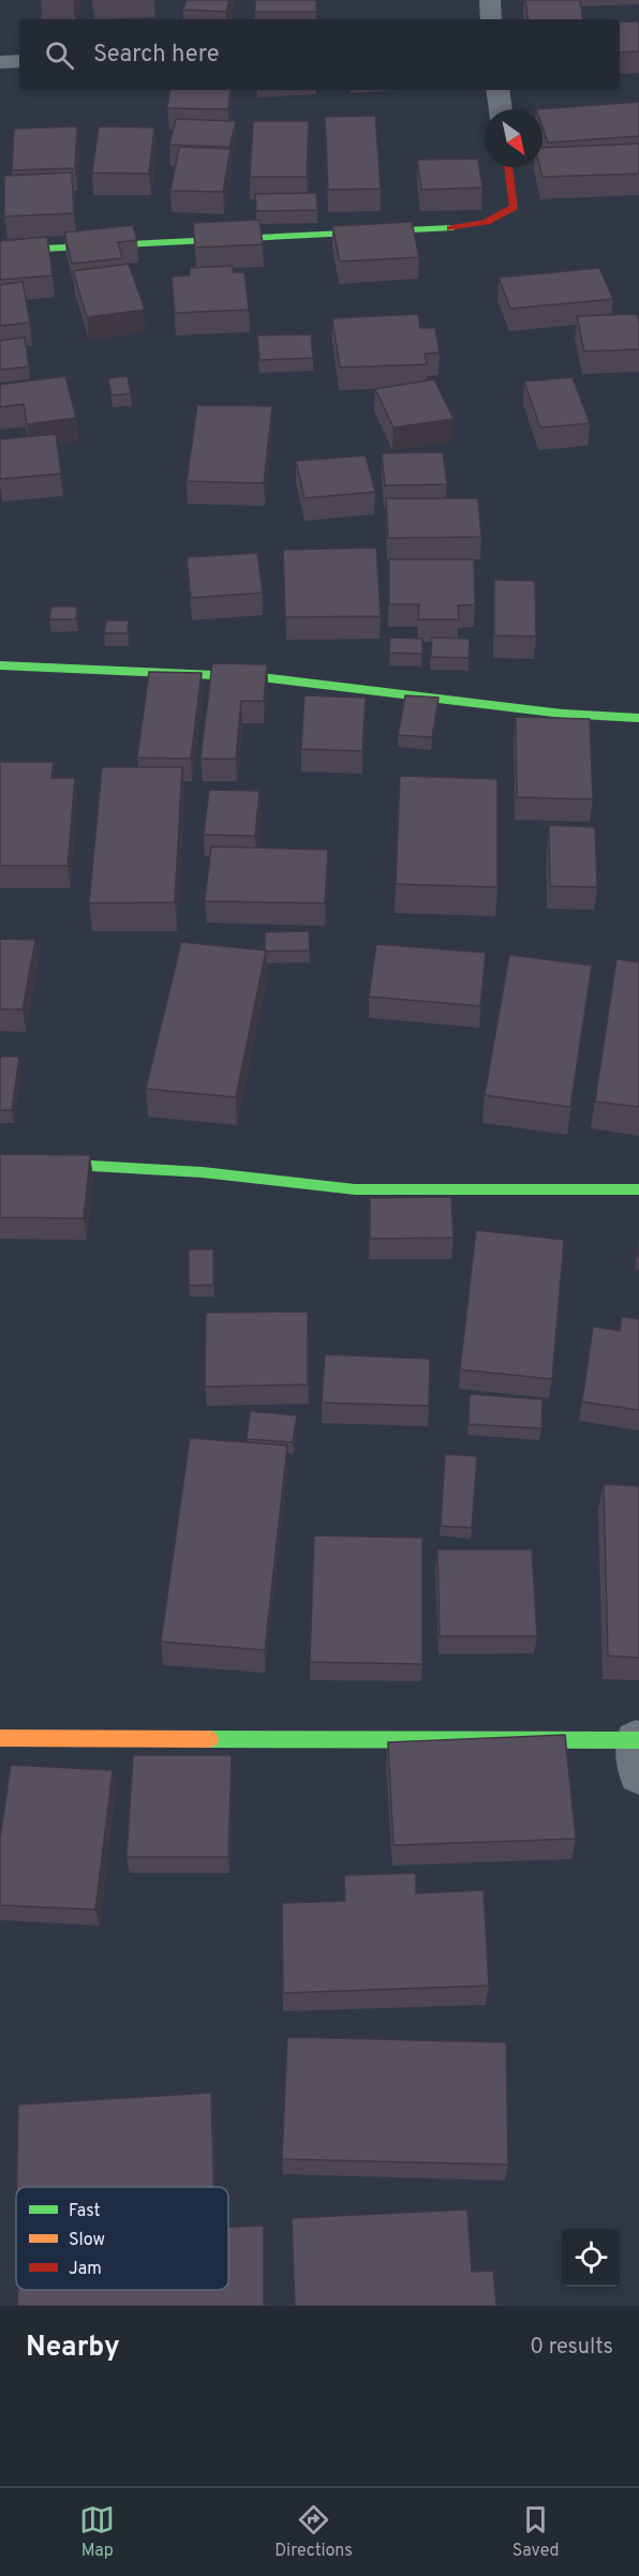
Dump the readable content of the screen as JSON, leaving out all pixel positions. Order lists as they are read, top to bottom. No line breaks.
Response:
{"legend":["Fast","Slow","Jam"],"north":"bottom right","page":{"search":"Search here","heading":["Nearby","0 results"],"nav":["Map","Directions","Saved"]}}
